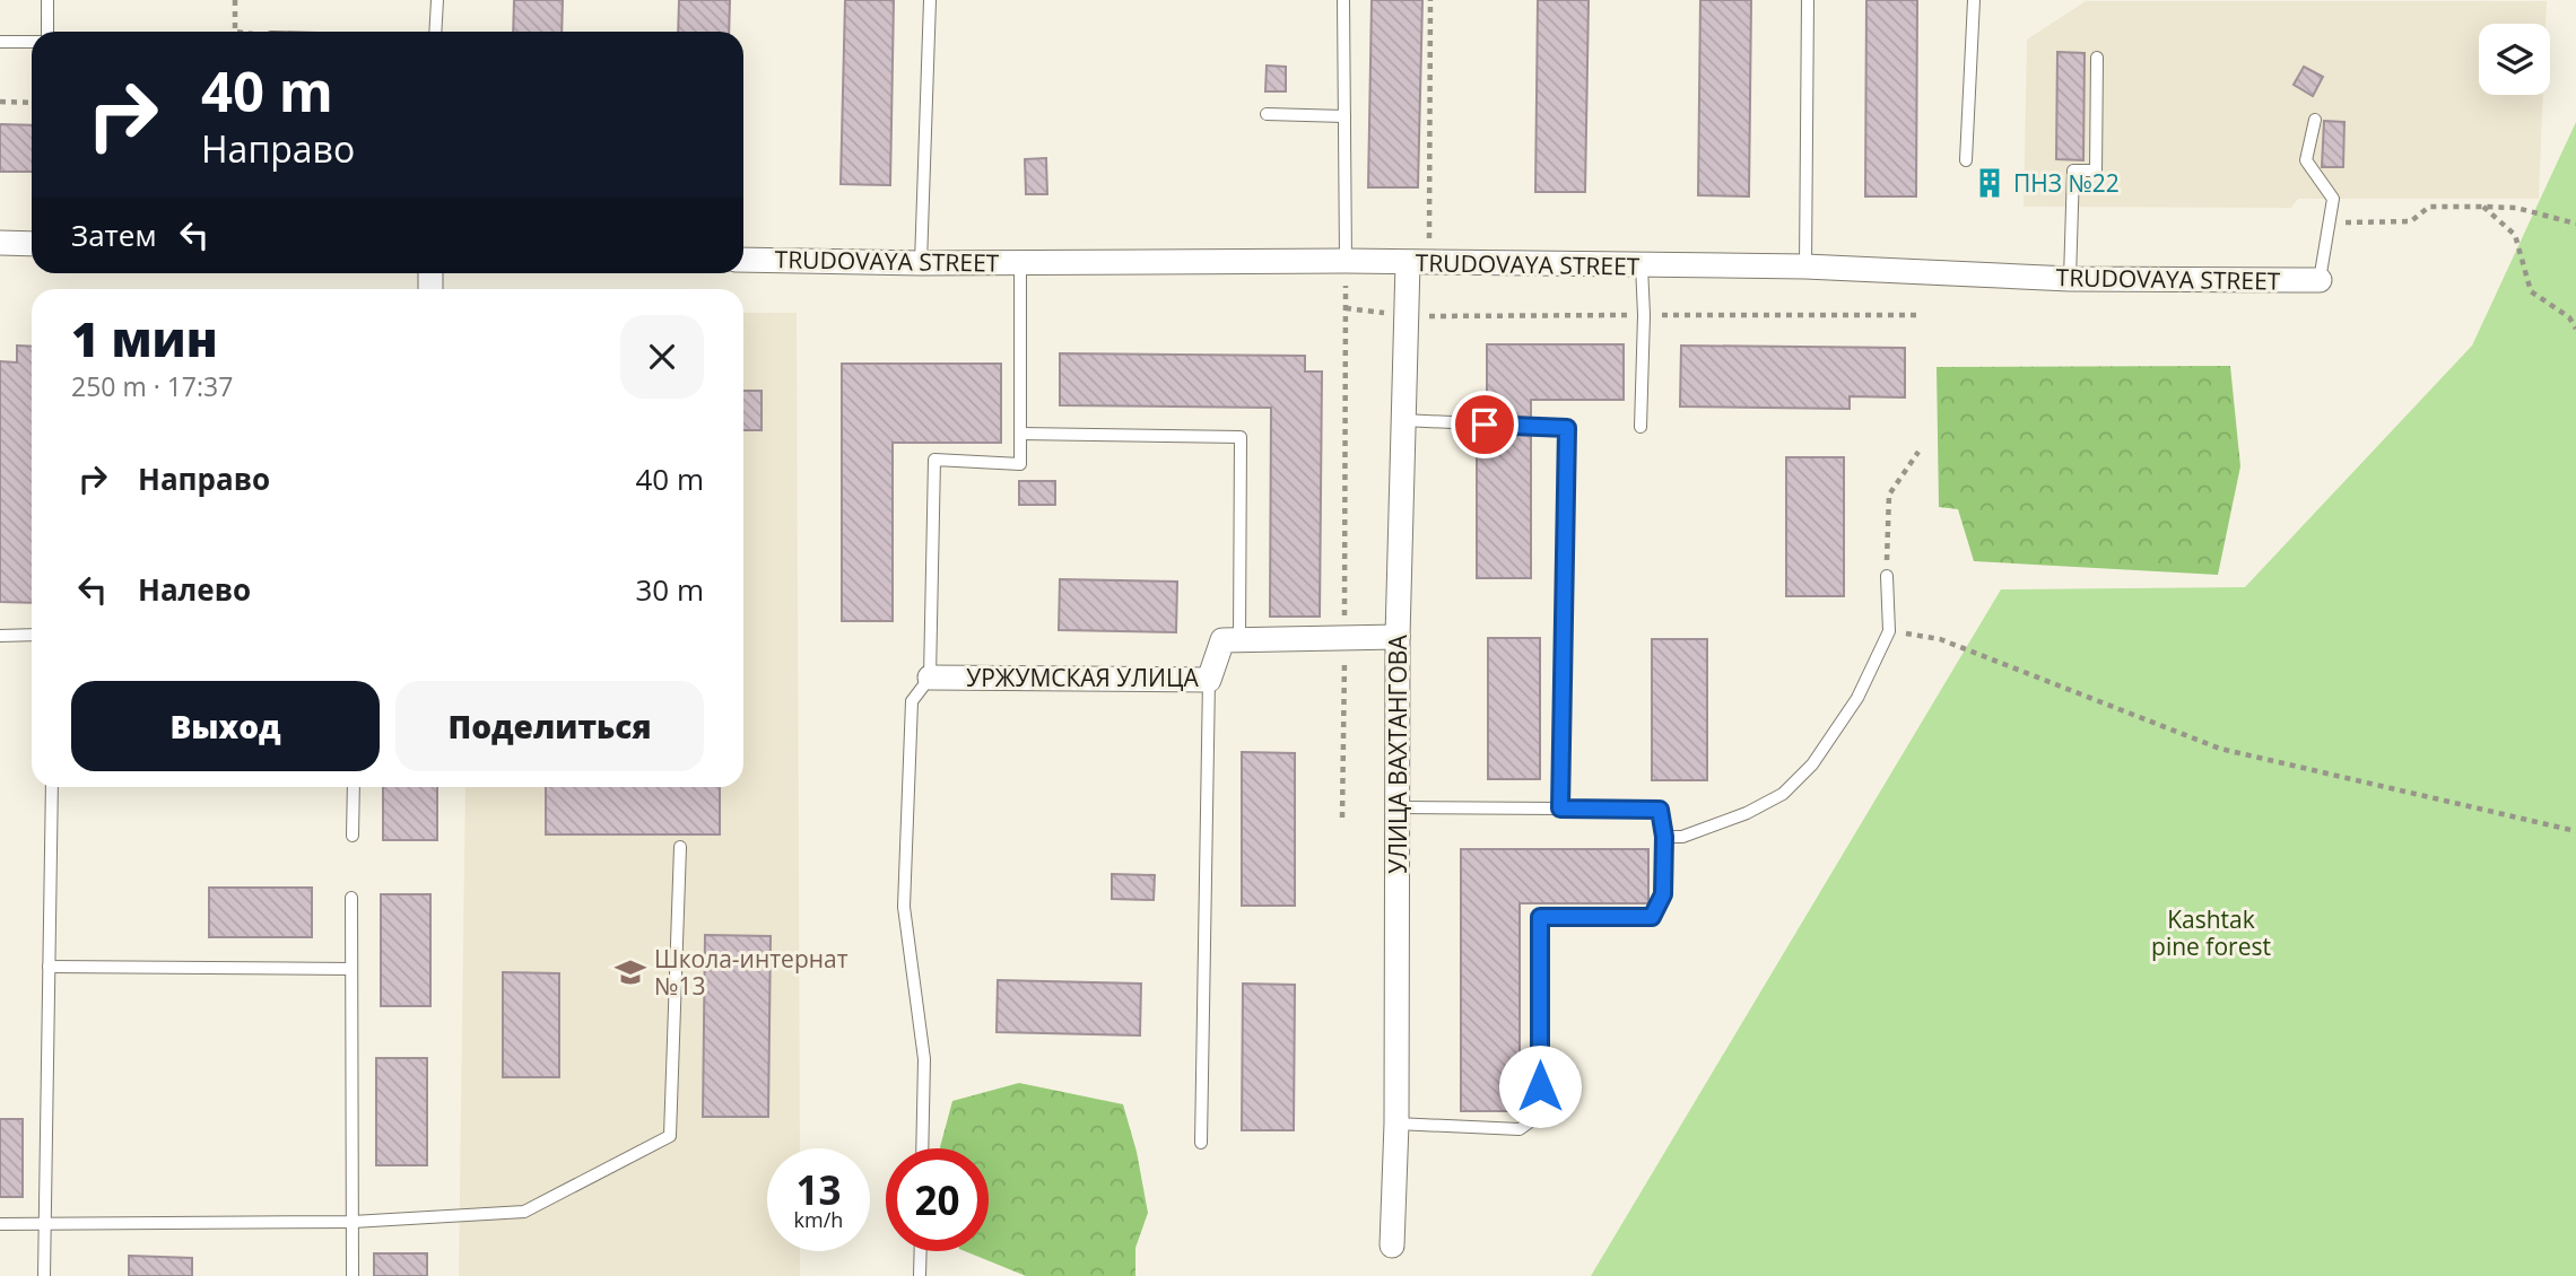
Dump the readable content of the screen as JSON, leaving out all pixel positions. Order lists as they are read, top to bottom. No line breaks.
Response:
{"streets":{"street":["TRUDOVAYA STREET","УРЖУМСКАЯ УЛИЦА","УЛИЦА ВАХТАНГОВА"]},"crossings":[["TRUDOVAYA STREET","УЛИЦА ВАХТАНГОВА"]],"parks":["Kashtak pine forest"],"places":{"building":["ПНЗ №22"],"school or university":["Школа-интернат №13"]},"page":{"turn":["40 m","Направо"],"then":"Затем","heading":["1 мин","250 m · 17:37"],"list":[{"name":"Направо","value":"40 m"},{"name":"Налево","value":"30 m"}],"buttons":["Выход","Поделиться"],"speed":"13 km/h","limit":"20"}}
